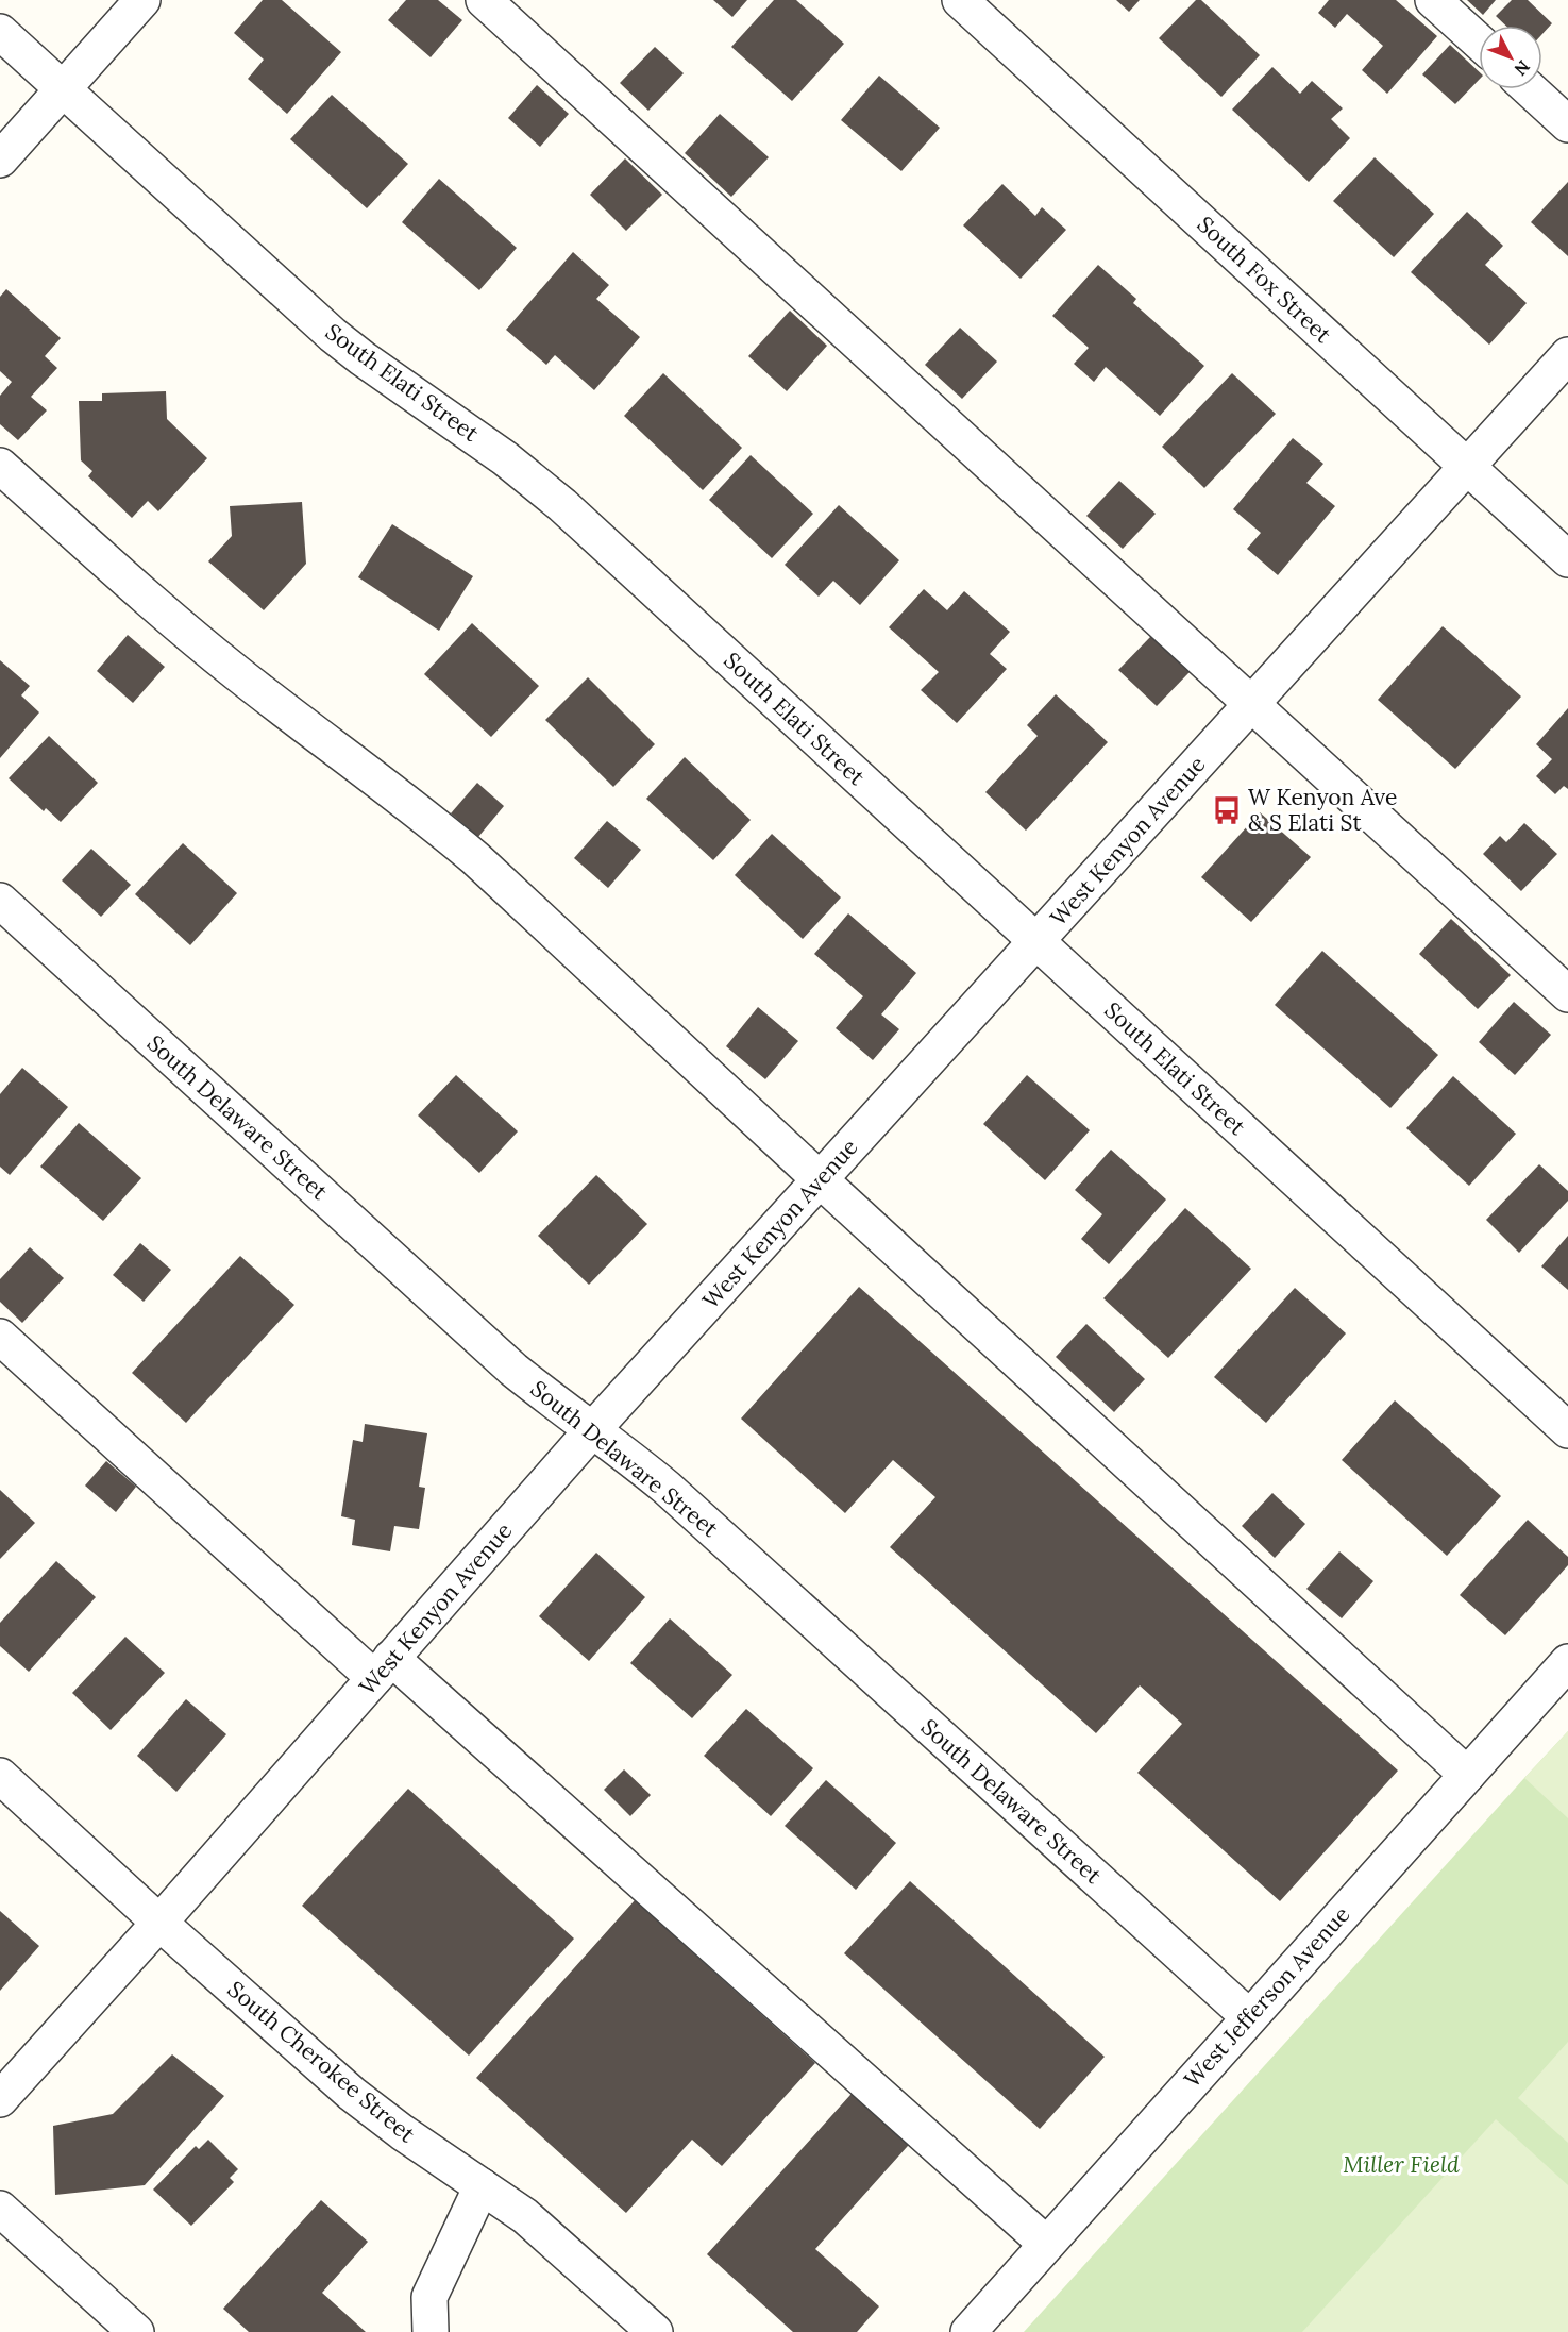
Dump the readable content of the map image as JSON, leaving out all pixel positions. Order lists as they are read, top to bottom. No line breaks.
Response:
{"streets":{"street":["South Fox Street","South Elati Street","West Kenyon Avenue","South Delaware Street","West Jefferson Avenue","South Cherokee Street"]},"crossings":[["South Fox Street","West Kenyon Avenue"],["South Elati Street","West Kenyon Avenue"],["West Kenyon Avenue","South Delaware Street"],["West Kenyon Avenue","South Cherokee Street"],["South Delaware Street","West Jefferson Avenue"]],"parks":["Miller Field"],"places":{"bus stop":["W Kenyon Ave & S Elati St"]},"north":"bottom right"}
